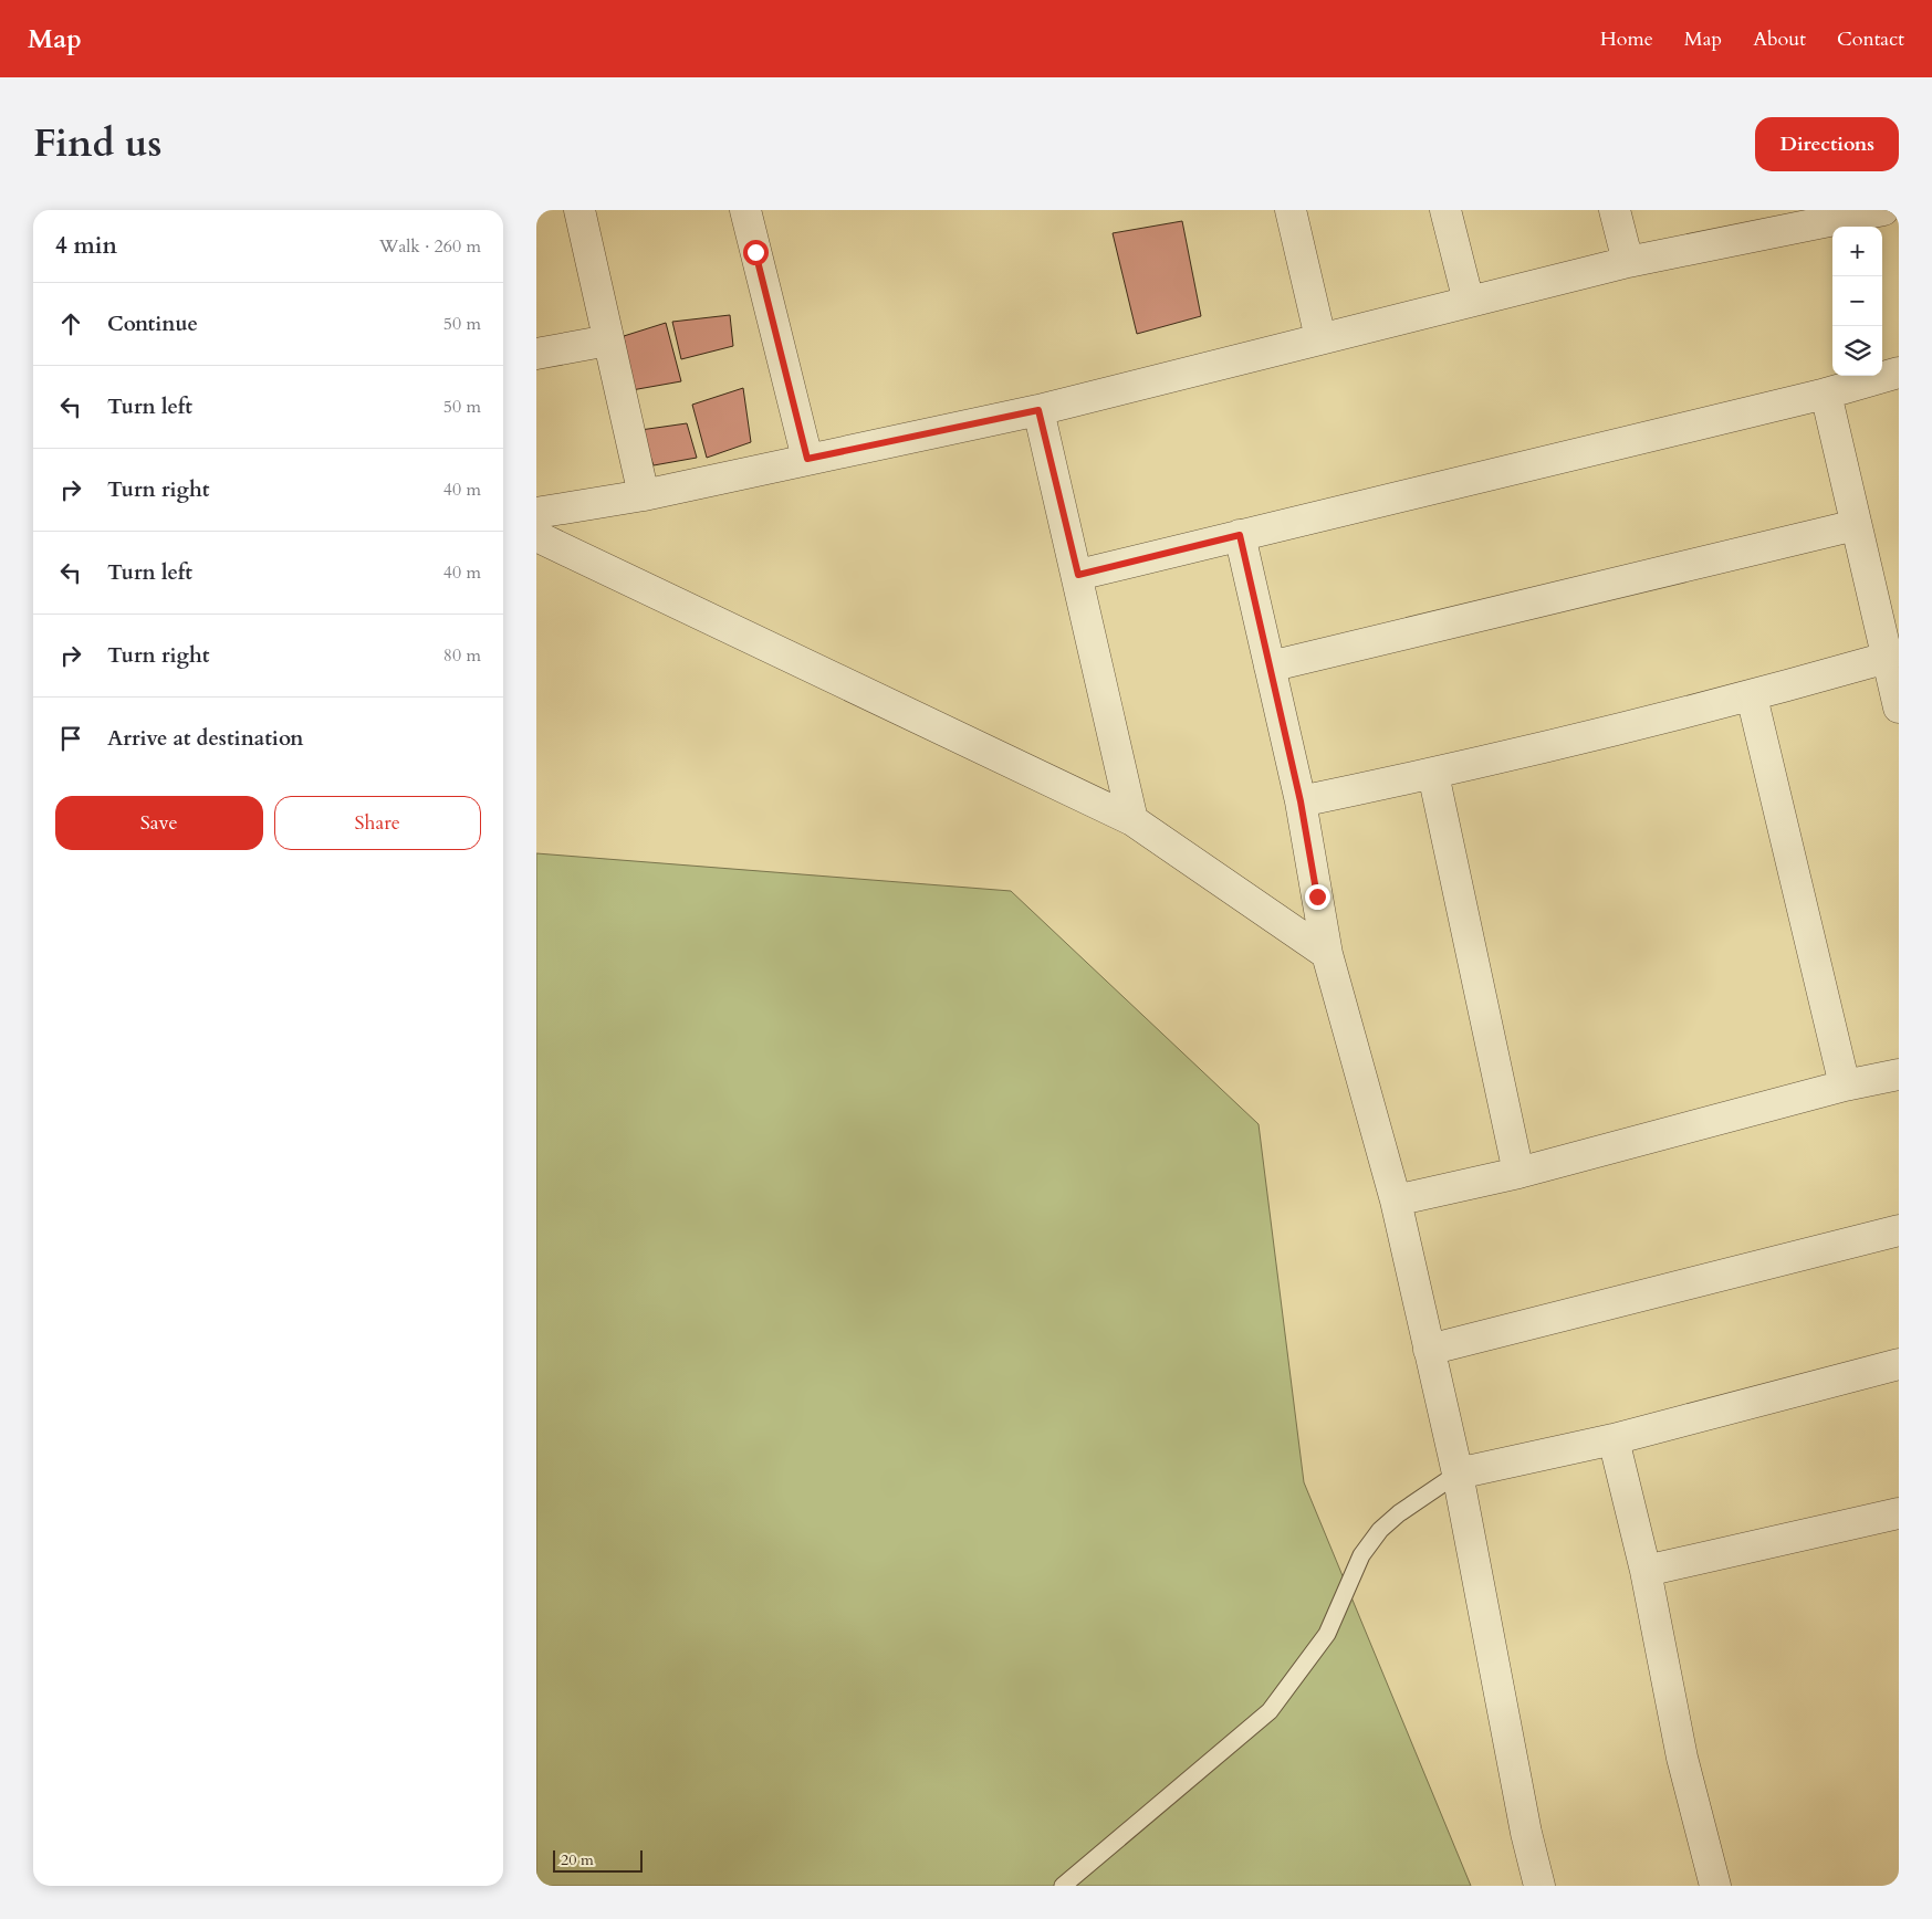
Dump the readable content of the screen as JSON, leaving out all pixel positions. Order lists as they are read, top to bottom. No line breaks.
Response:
{"scale_bar":"20 m","page":{"header":"Map","nav":["Home","Map","About","Contact"],"title":"Find us","buttons":["Directions",["Save","Share"]],"heading":["4 min","Walk · 260 m"],"map_buttons":["+","−"],"list":[["Continue","50 m"],["Turn left","50 m"],["Turn right","40 m"],["Turn left","40 m"],["Turn right","80 m"],"Arrive at destination"],"scale":"20 m"}}
